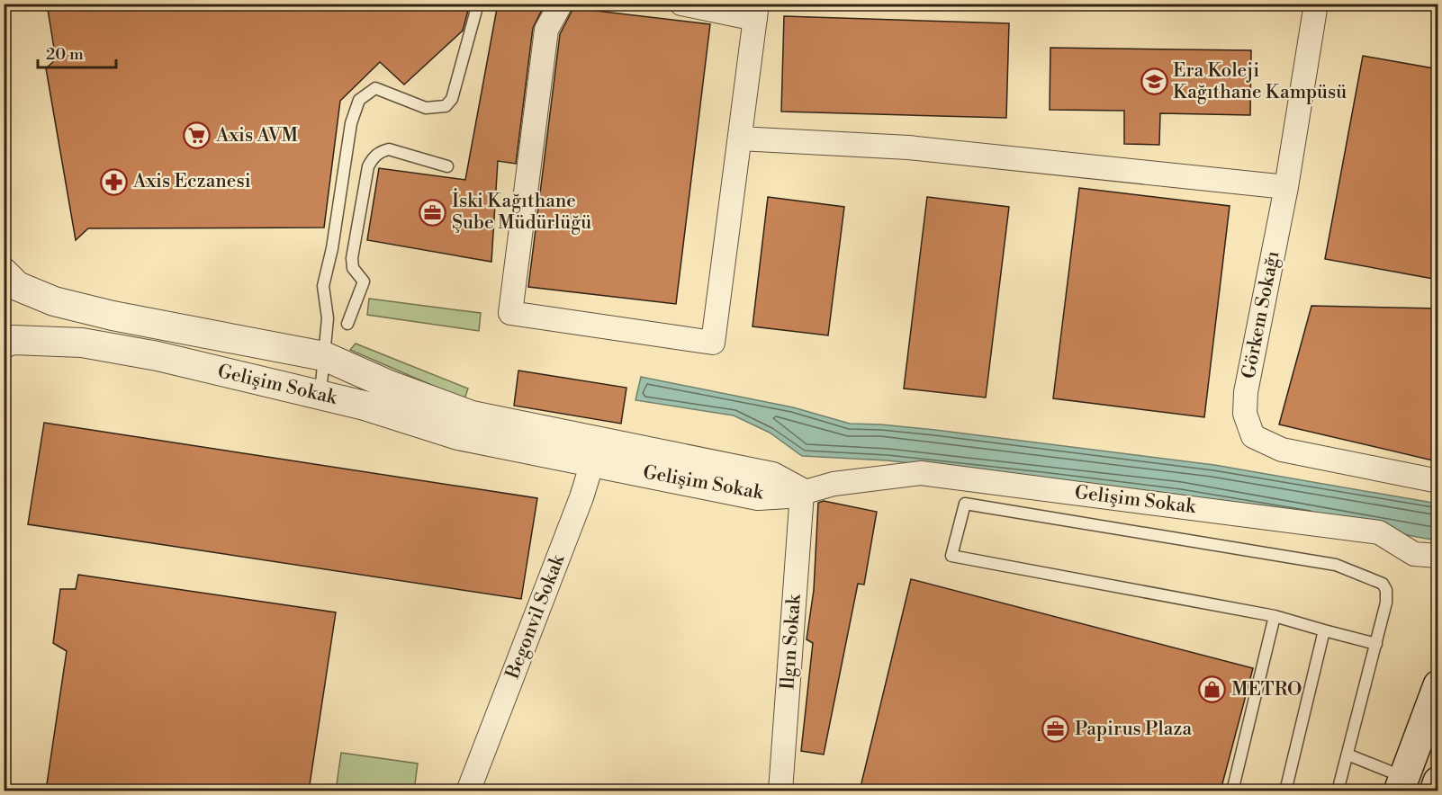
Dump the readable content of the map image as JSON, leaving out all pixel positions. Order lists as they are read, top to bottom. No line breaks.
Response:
{"streets":{"street":["Görkem Sokağı","Gelişim Sokak","Begonvil Sokak","Ilgın Sokak"]},"crossings":[["Gelişim Sokak","Begonvil Sokak"],["Gelişim Sokak","Ilgın Sokak"]],"places":{"school or university":["Era Koleji Kağıthane Kampüsü"],"supermarket":["Axis AVM"],"pharmacy":["Axis Eczanesi"],"office":["İski Kağıthane Şube Müdürlüğü","Papirus Plaza"],"shop":["METRO"]},"scale_bar":"20 m"}
